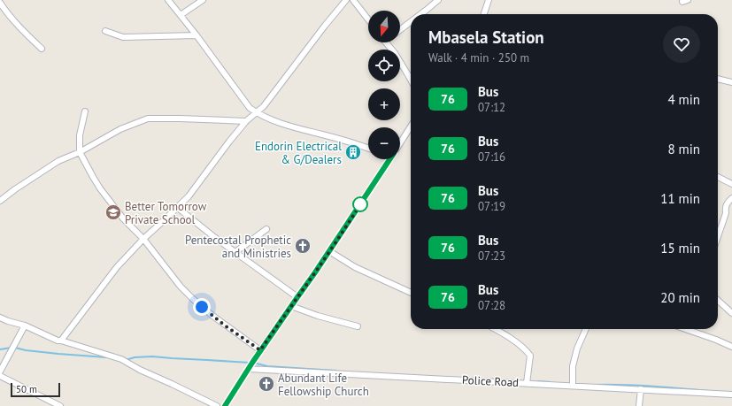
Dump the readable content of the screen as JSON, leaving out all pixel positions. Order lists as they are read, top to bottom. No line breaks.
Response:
{"streets":{"street":["Police Road"]},"places":{"building":["Endorin Electrical & G/Dealers"],"school or university":["Better Tomorrow Private School"],"church":["Pentecostal Prophetic and Ministries","Abundant Life Fellowship Church"]},"lines":["bus line 76"],"scale_bar":"50 m","north":"bottom","page":{"map_buttons":["+","−"],"heading":["Mbasela Station","Walk · 4 min · 250 m"],"list":[{"mark":"76","name":"Bus","note":"07:12","value":"4 min"},{"mark":"76","name":"Bus","note":"07:16","value":"8 min"},{"mark":"76","name":"Bus","note":"07:19","value":"11 min"},{"mark":"76","name":"Bus","note":"07:23","value":"15 min"},{"mark":"76","name":"Bus","note":"07:28","value":"20 min"}],"scale":"50 m"}}
